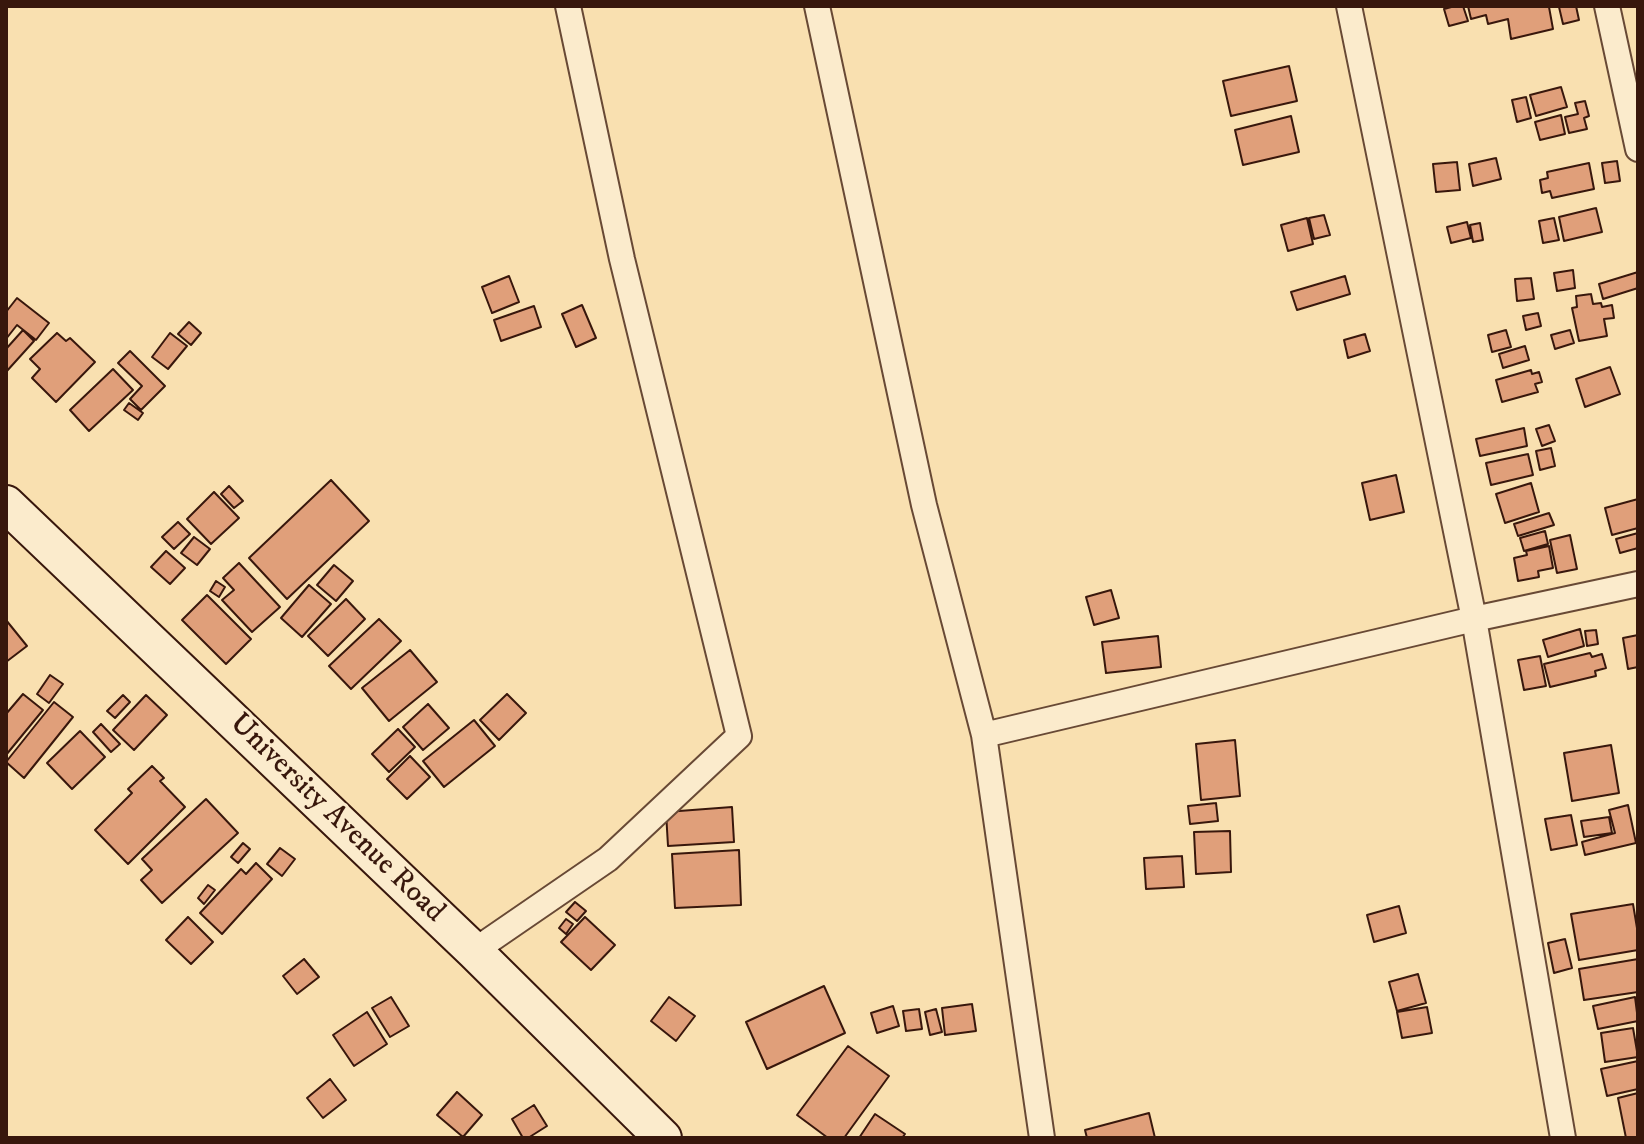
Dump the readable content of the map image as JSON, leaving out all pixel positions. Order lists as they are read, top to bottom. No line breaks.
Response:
{"streets":{"main road":["University Avenue Road"]}}
